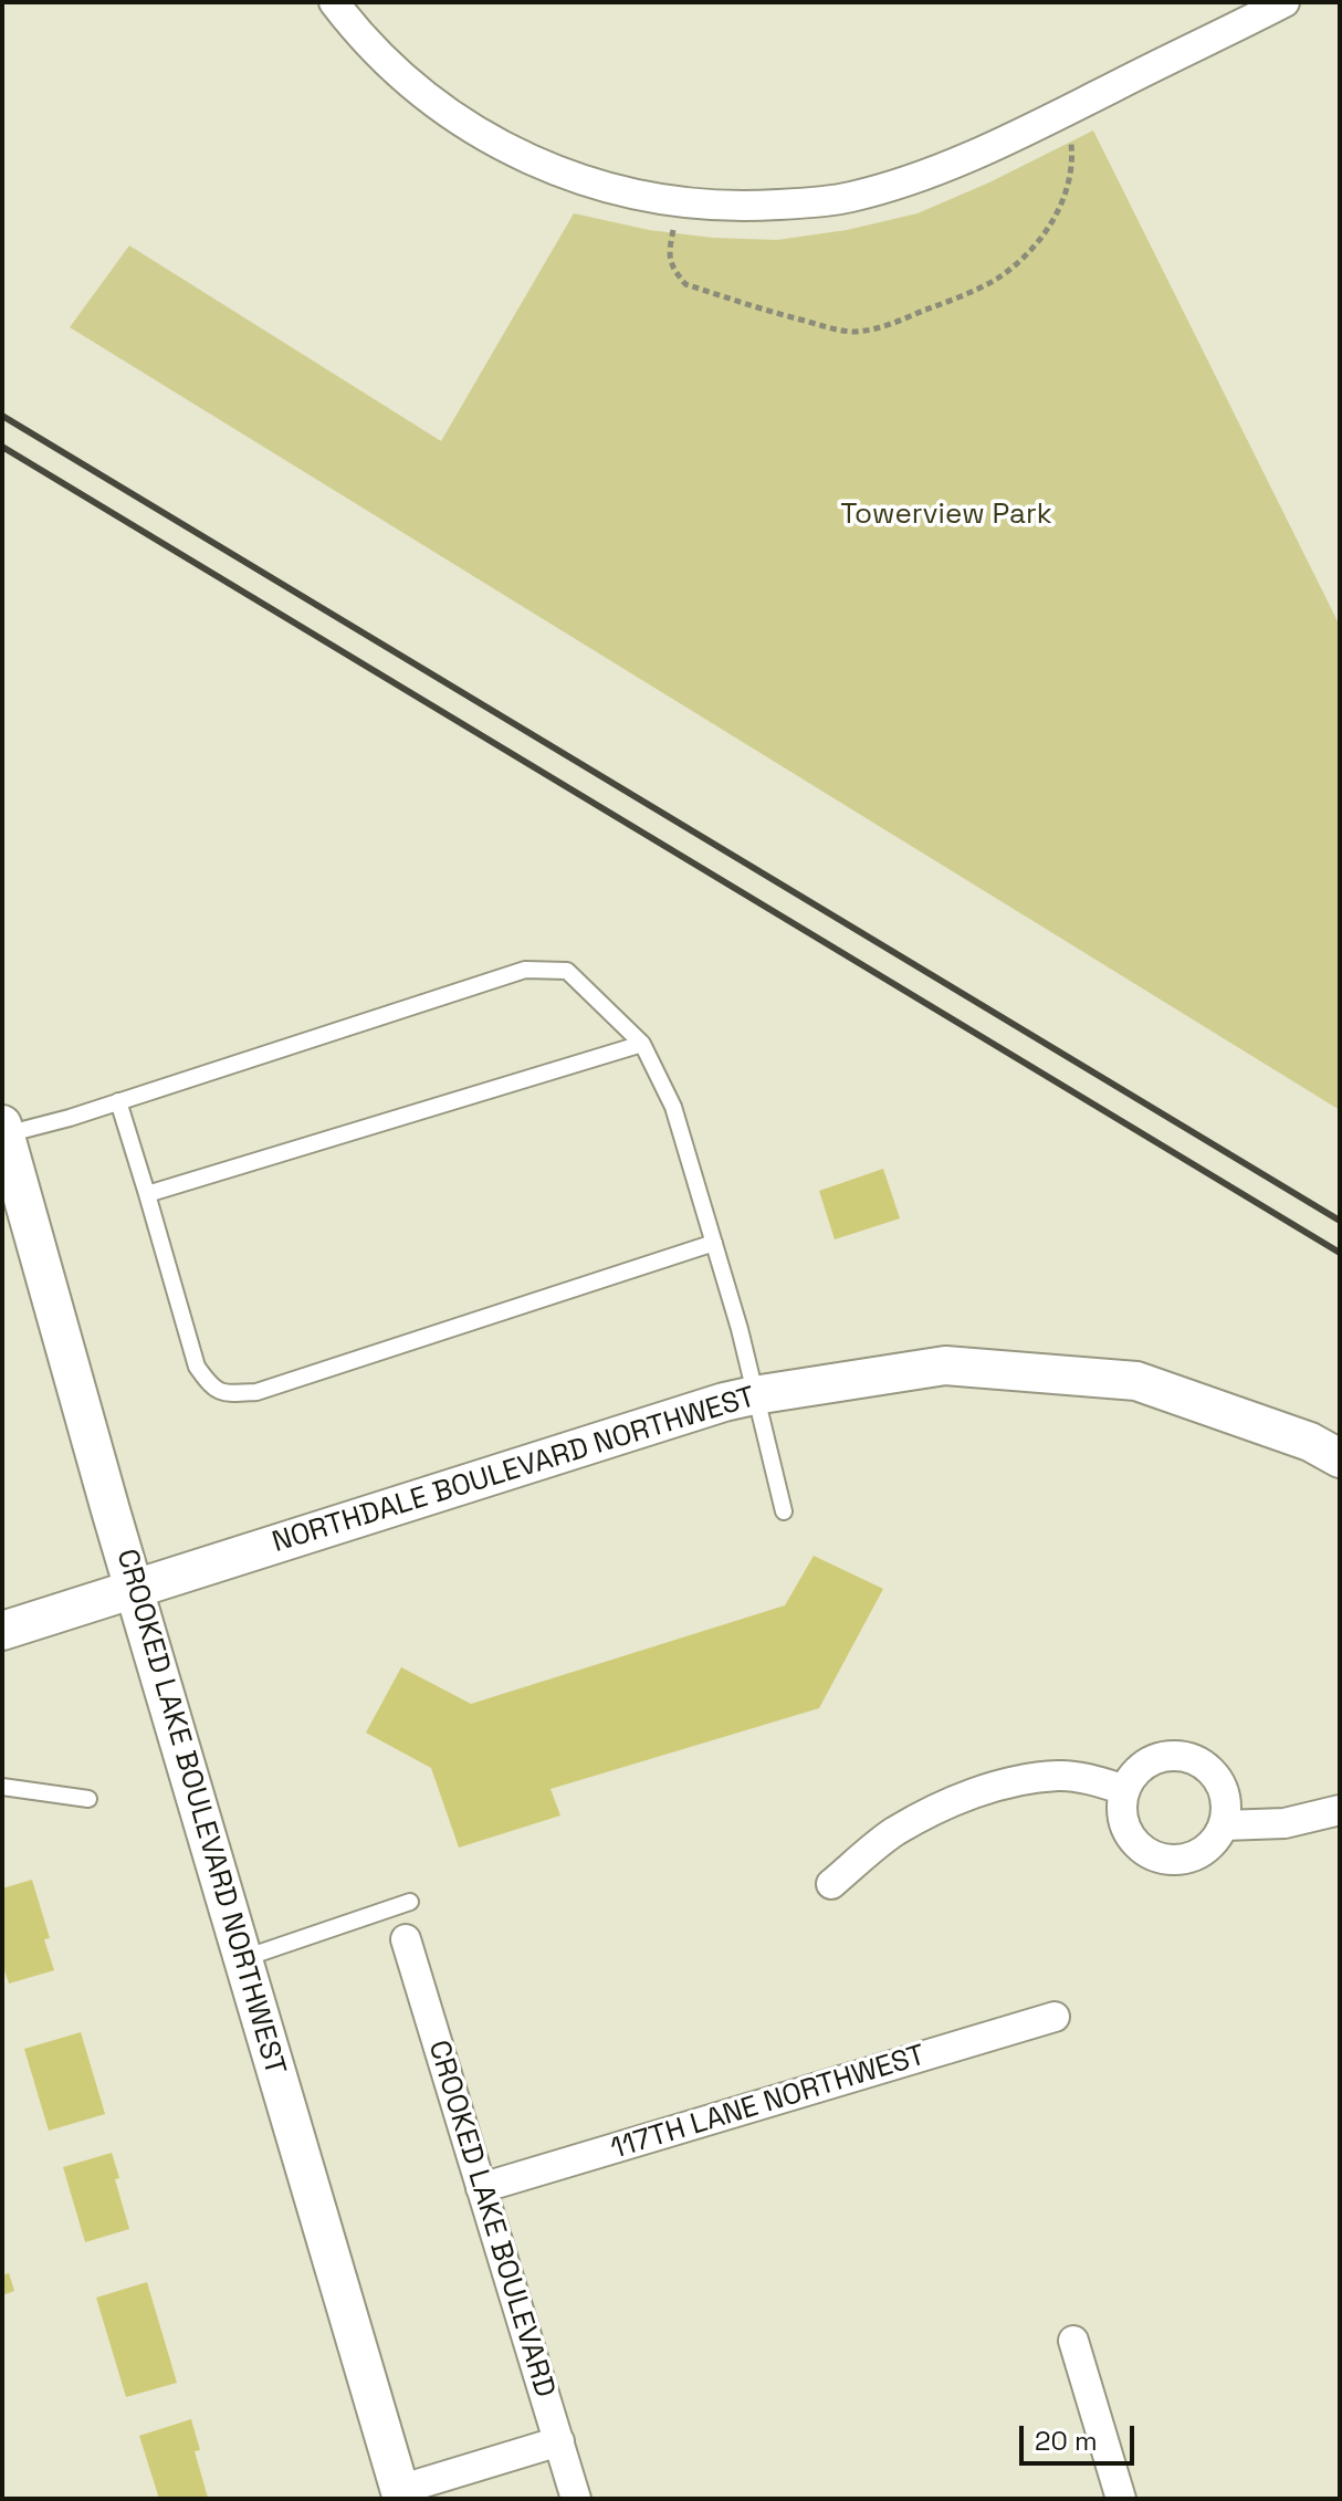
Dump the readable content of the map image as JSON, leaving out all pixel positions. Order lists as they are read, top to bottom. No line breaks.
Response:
{"streets":{"street":["NORTHDALE BOULEVARD NORTHWEST","CROOKED LAKE BOULEVARD NORTHWEST","117TH LANE NORTHWEST","CROOKED LAKE BOULEVARD"]},"crossings":[["NORTHDALE BOULEVARD NORTHWEST","CROOKED LAKE BOULEVARD NORTHWEST"],["117TH LANE NORTHWEST","CROOKED LAKE BOULEVARD"]],"parks":["Towerview Park"],"scale_bar":"20 m"}
